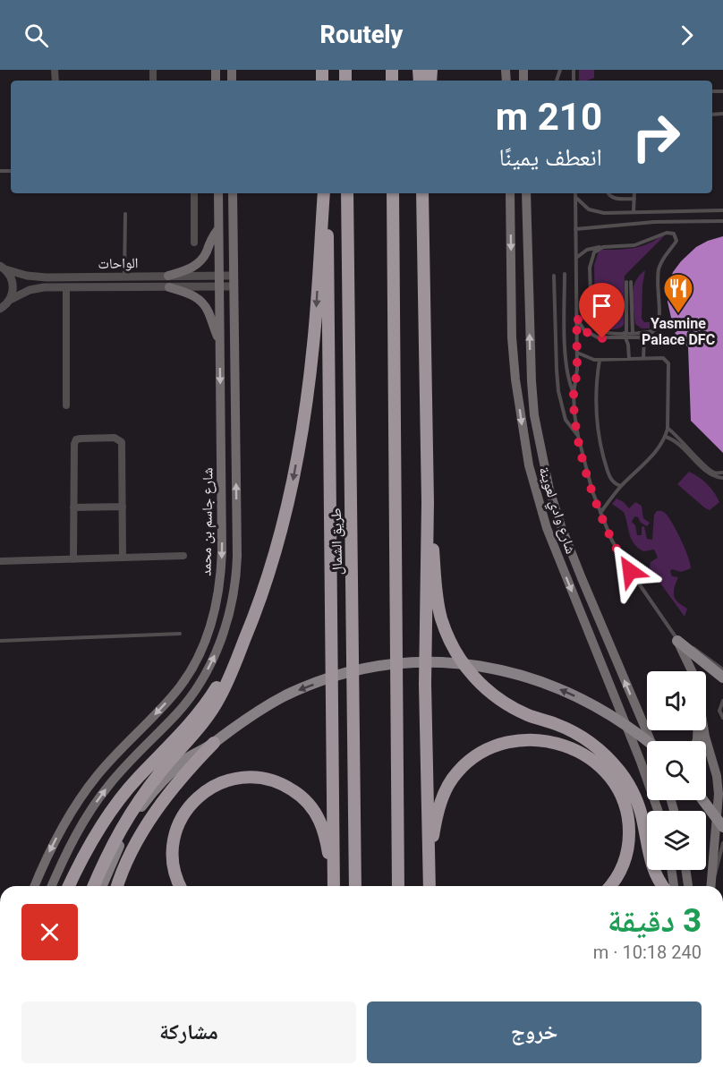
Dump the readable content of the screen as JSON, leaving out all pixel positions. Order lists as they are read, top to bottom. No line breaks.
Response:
{"streets":{"highway":["طريق الشمال"],"main road":["شارع وادي لعوينة","شارع جاسم بن محمد"],"street":["الواحات"]},"crossings":[["الواحات","شارع جاسم بن محمد"]],"places":{"restaurant":["Yasmine Palace DFC"]},"page":{"header":"Routely","turn":["210 m","انعطف يمينًا"],"heading":["3 دقيقة","240 m · 10:18"],"buttons":["خروج","مشاركة"]}}
